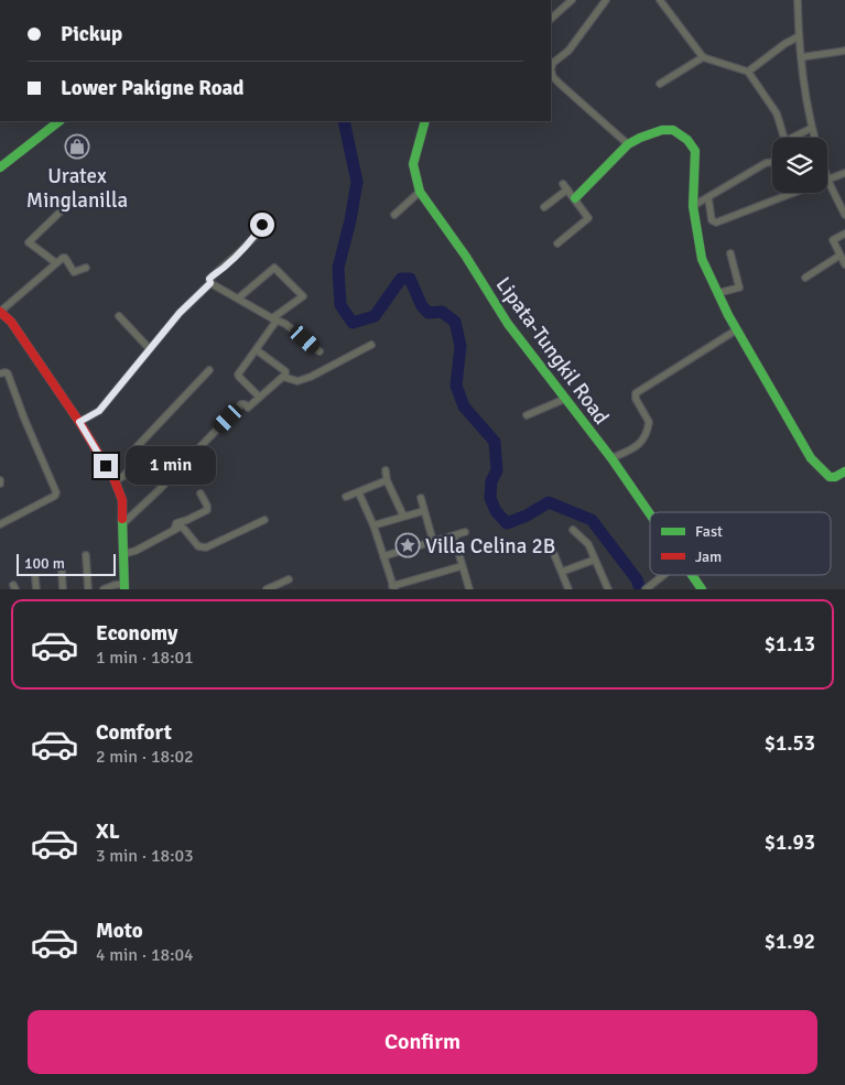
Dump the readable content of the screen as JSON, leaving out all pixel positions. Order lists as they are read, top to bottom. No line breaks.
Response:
{"streets":{"main road":["Lipata-Tungkil Road"]},"places":{"shop":["Uratex Minglanilla"],"place":["Villa Celina 2B"]},"legend":["Fast","Jam"],"scale_bar":"100 m","page":{"banner":["Pickup","Lower Pakigne Road"],"bubble":"1 min","scale":"100 m","list":[{"name":"Economy","note":"1 min · 18:01","value":"$1.13"},{"name":"Comfort","note":"2 min · 18:02","value":"$1.53"},{"name":"XL","note":"3 min · 18:03","value":"$1.93"},{"name":"Moto","note":"4 min · 18:04","value":"$1.92"}],"buttons":"Confirm"}}
